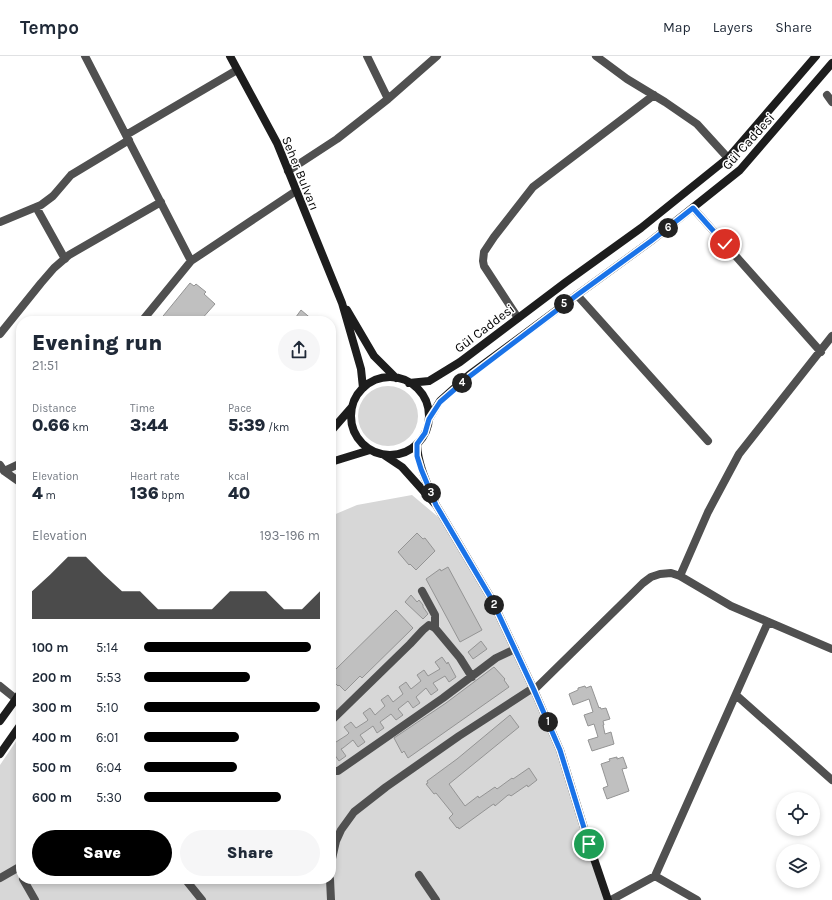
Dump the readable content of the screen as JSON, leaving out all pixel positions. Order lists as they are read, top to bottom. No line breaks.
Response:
{"streets":{"street":["Gül Caddesi","Seher Bulvarı"]},"crossings":[["Gül Caddesi","Seher Bulvarı"]],"page":{"header":"Tempo","nav":["Map","Layers","Share"],"pins":["6","5","4","3","2","1"],"heading":["Evening run","21:51"],"stats":[["Distance","0.66 km"],["Time","3:44"],["Pace","5:39 /km"],["Elevation","4 m"],["Heart rate","136 bpm"],["kcal","40"]],"chart":["Elevation","193–196 m"],"list":[{"name":"100 m","note":"5:14"},{"name":"200 m","note":"5:53"},{"name":"300 m","note":"5:10"},{"name":"400 m","note":"6:01"},{"name":"500 m","note":"6:04"},{"name":"600 m","note":"5:30"}],"buttons":["Save","Share"]}}
